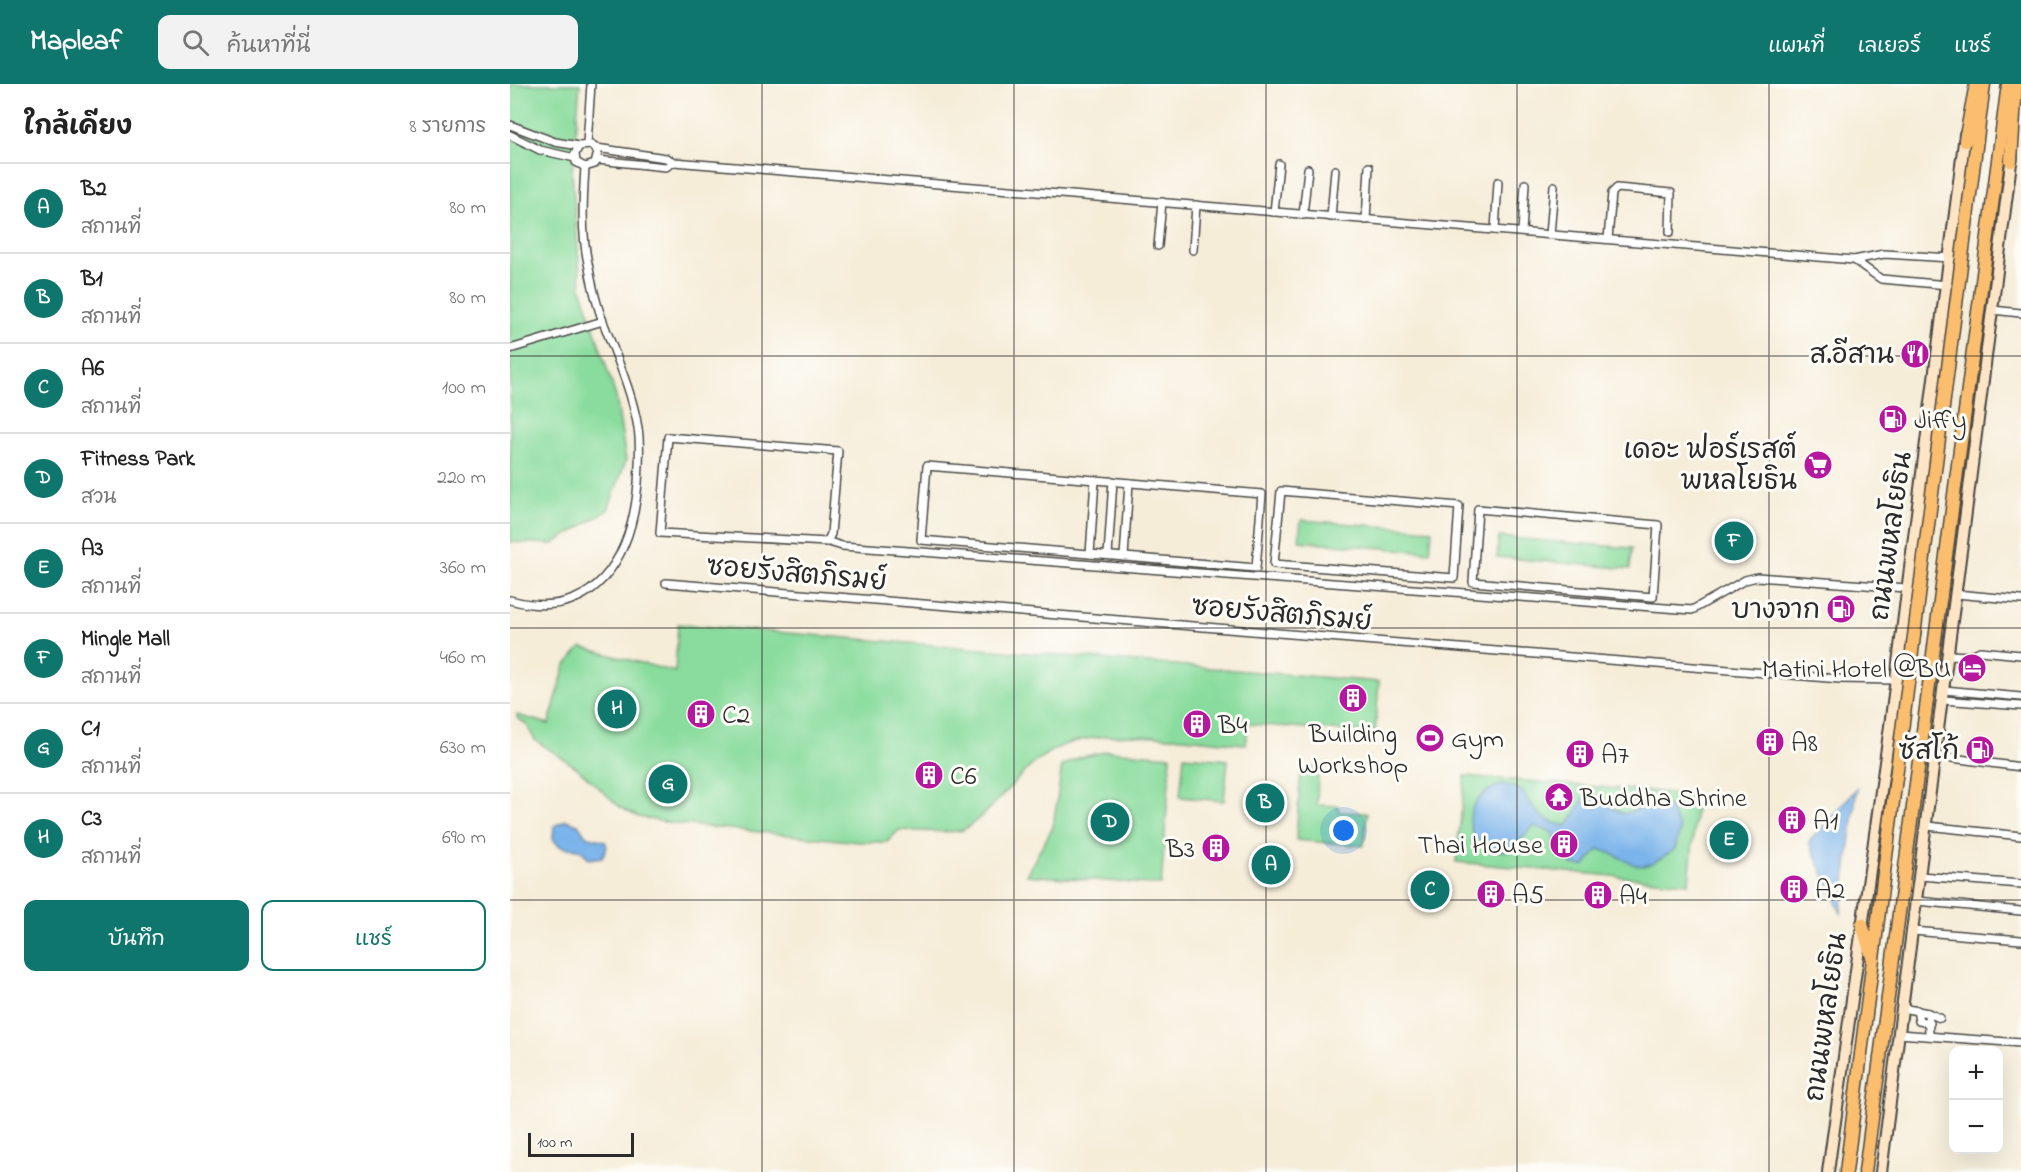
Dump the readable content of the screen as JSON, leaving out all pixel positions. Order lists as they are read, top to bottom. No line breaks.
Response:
{"streets":{"highway":["ถนนพหลโยธิน"],"street":["ซอยรังสิตภิรมย์"]},"crossings":[["ถนนพหลโยธิน","ซอยรังสิตภิรมย์"]],"places":{"restaurant":["ส.อีสาน"],"fuel station":["Jiffy","บางจาก","ซัสโก้"],"supermarket":["เดอะ ฟอร์เรสต์ พหลโยธิน"],"hotel":["Matini Hotel @BU"],"building":["Building Workshop","C2","B4","A8","A7","C6","A1","Thai House","B3","A2","A5","A4"],"sports":["Gym"],"temple":["Buddha Shrine"]},"scale_bar":"100 m","page":{"header":"Mapleaf","search":"ค้นหาที่นี่","nav":["แผนที่","เลเยอร์","แชร์"],"heading":["ใกล้เคียง","8 รายการ"],"list":[{"mark":"A","name":"B2","note":"สถานที่","value":"80 m"},{"mark":"B","name":"B1","note":"สถานที่","value":"80 m"},{"mark":"C","name":"A6","note":"สถานที่","value":"100 m"},{"mark":"D","name":"Fitness Park","note":"สวน","value":"220 m"},{"mark":"E","name":"A3","note":"สถานที่","value":"360 m"},{"mark":"F","name":"Mingle Mall","note":"สถานที่","value":"460 m"},{"mark":"G","name":"C1","note":"สถานที่","value":"630 m"},{"mark":"H","name":"C3","note":"สถานที่","value":"690 m"}],"pins":["F","H","G","B","D","E","A","C"],"buttons":["บันทึก","แชร์"],"map_buttons":["+","−"],"scale":"100 m"}}
